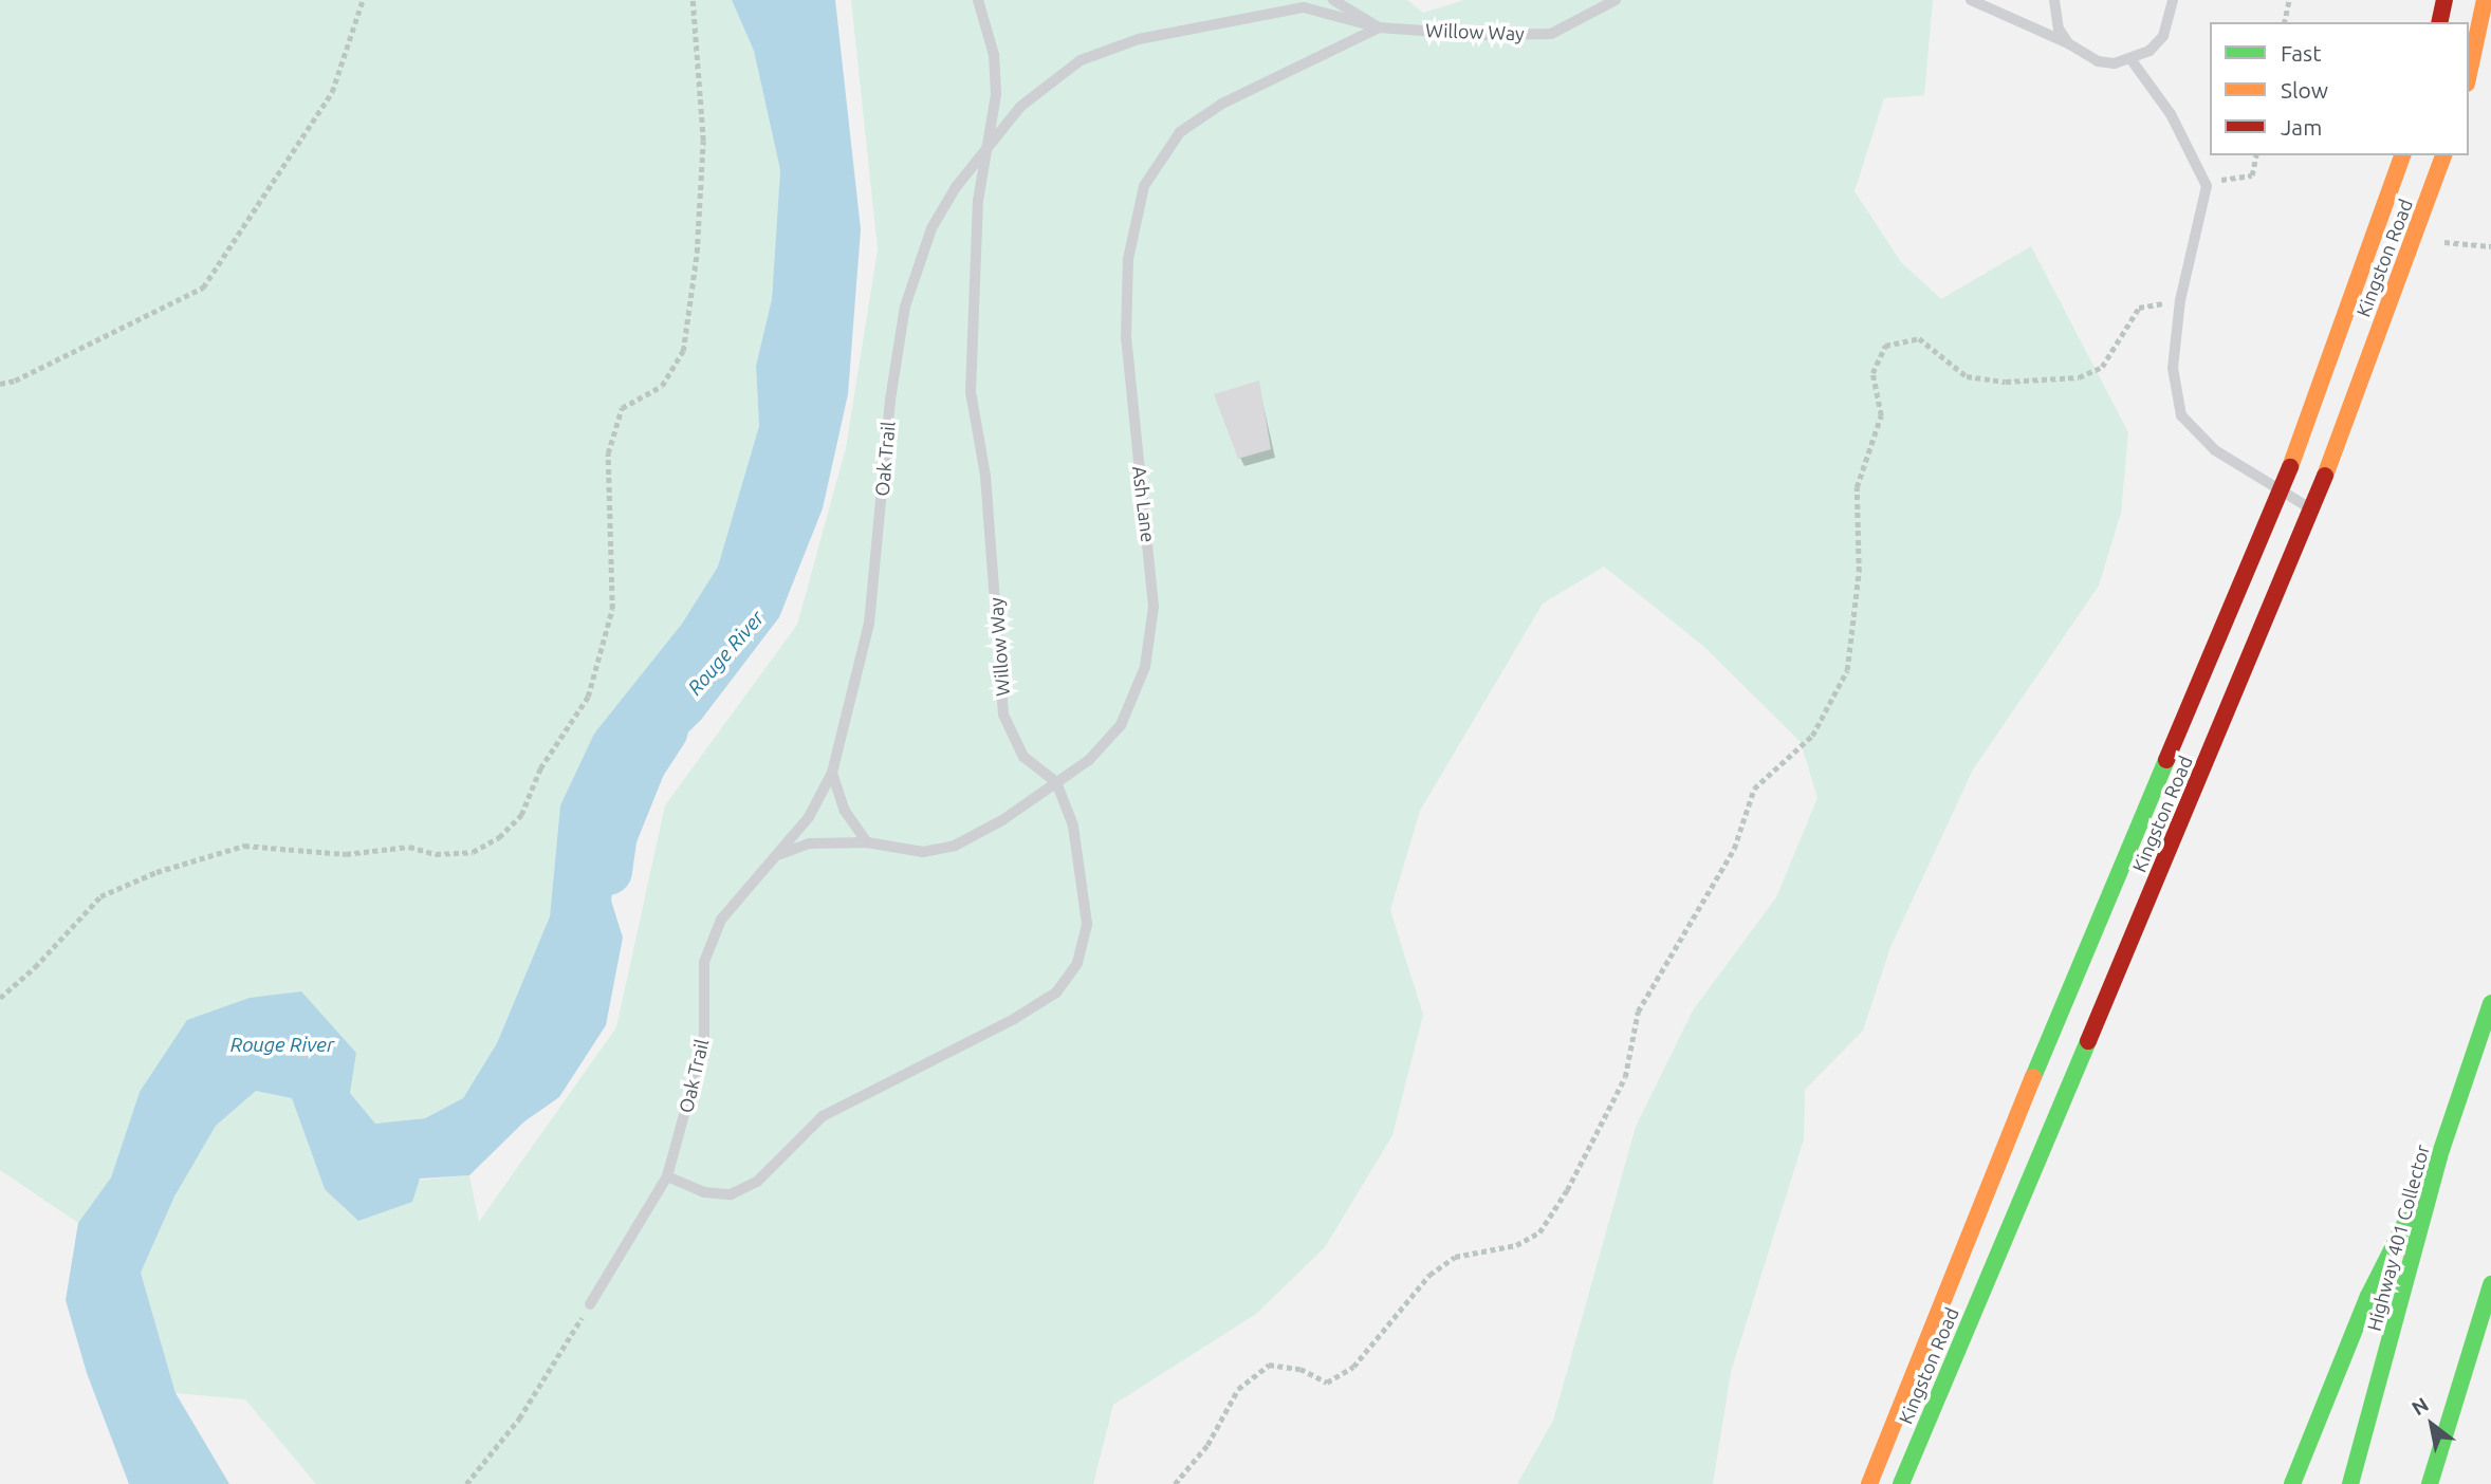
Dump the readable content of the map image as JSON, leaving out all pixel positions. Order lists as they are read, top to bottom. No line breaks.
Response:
{"streets":{"main road":["Kingston Road","Highway 401 Collector"],"lane":["Willow Way","Oak Trail","Ash Lane"]},"crossings":[["Willow Way","Oak Trail"],["Willow Way","Ash Lane"],["Oak Trail","Ash Lane"]],"water":["Rouge River"],"legend":["Fast","Slow","Jam"],"north":"top left"}
